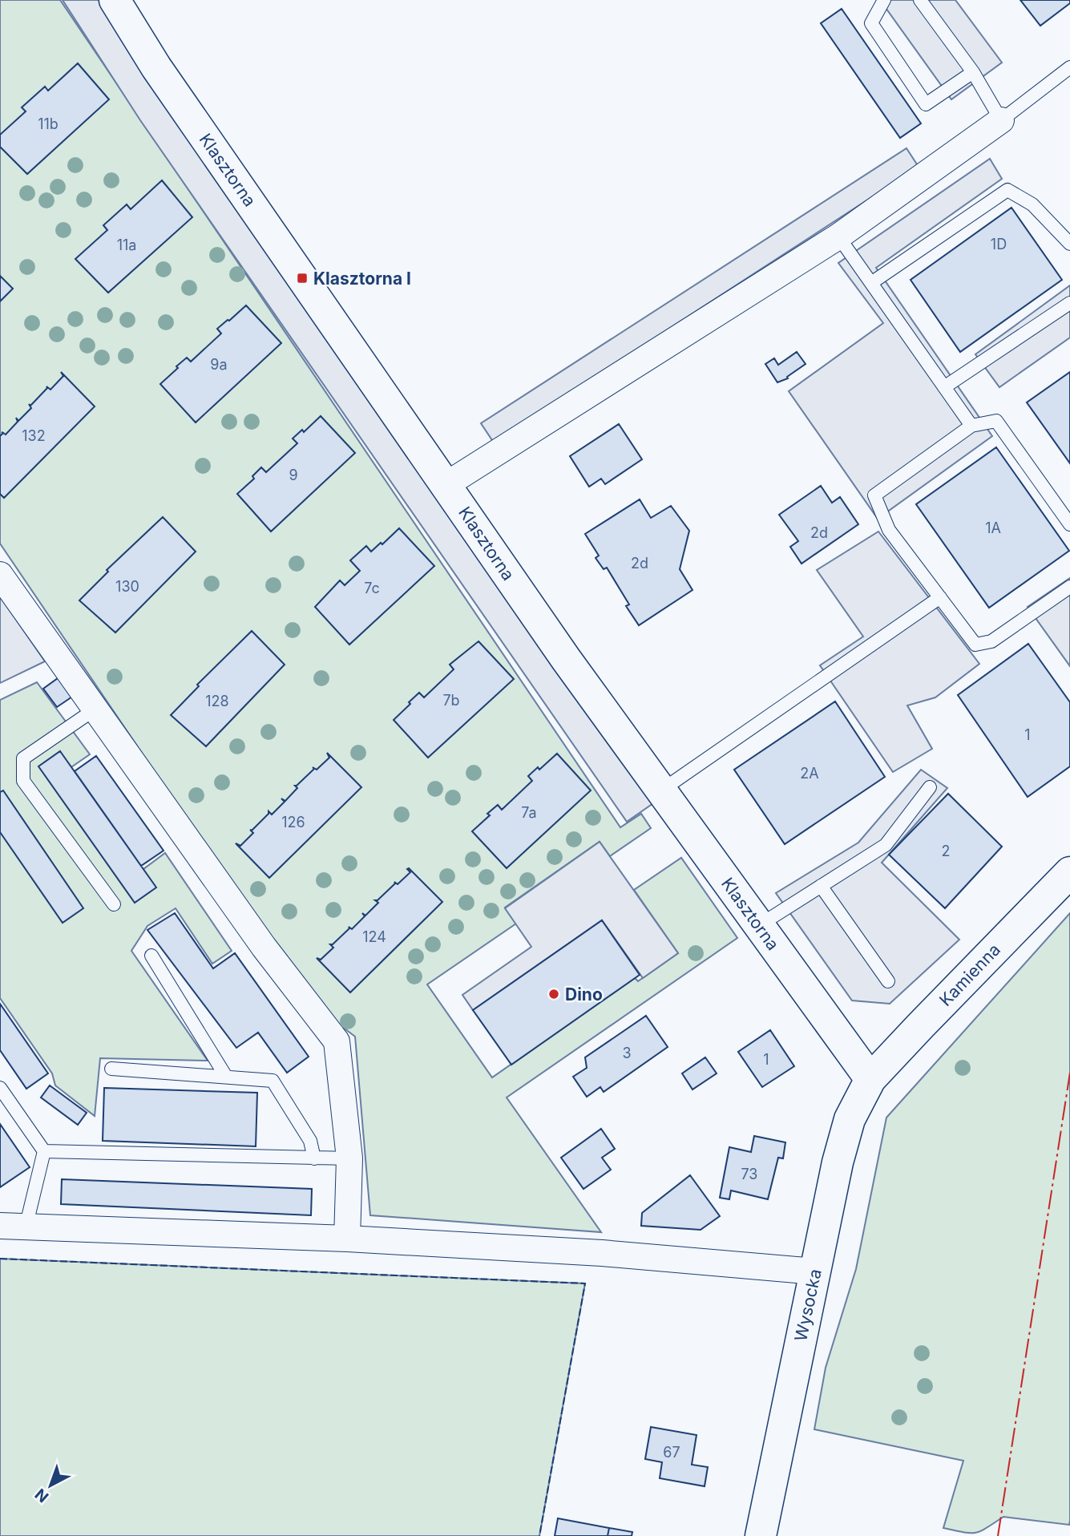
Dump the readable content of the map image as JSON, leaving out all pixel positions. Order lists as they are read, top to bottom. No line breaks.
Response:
{"streets":{"street":["Klasztorna","Kamienna","Wysocka"]},"crossings":[["Klasztorna","Kamienna"],["Klasztorna","Wysocka"],["Kamienna","Wysocka"]],"places":{"transit":["Klasztorna I"],"other":["Dino"]},"house_numbers":["11b","1D","11a","9a","132","9","1A","2d","2d","130","7c","7b","128","1","2A","7a","126","2","124","3","1","73","67"],"north":"bottom left"}
